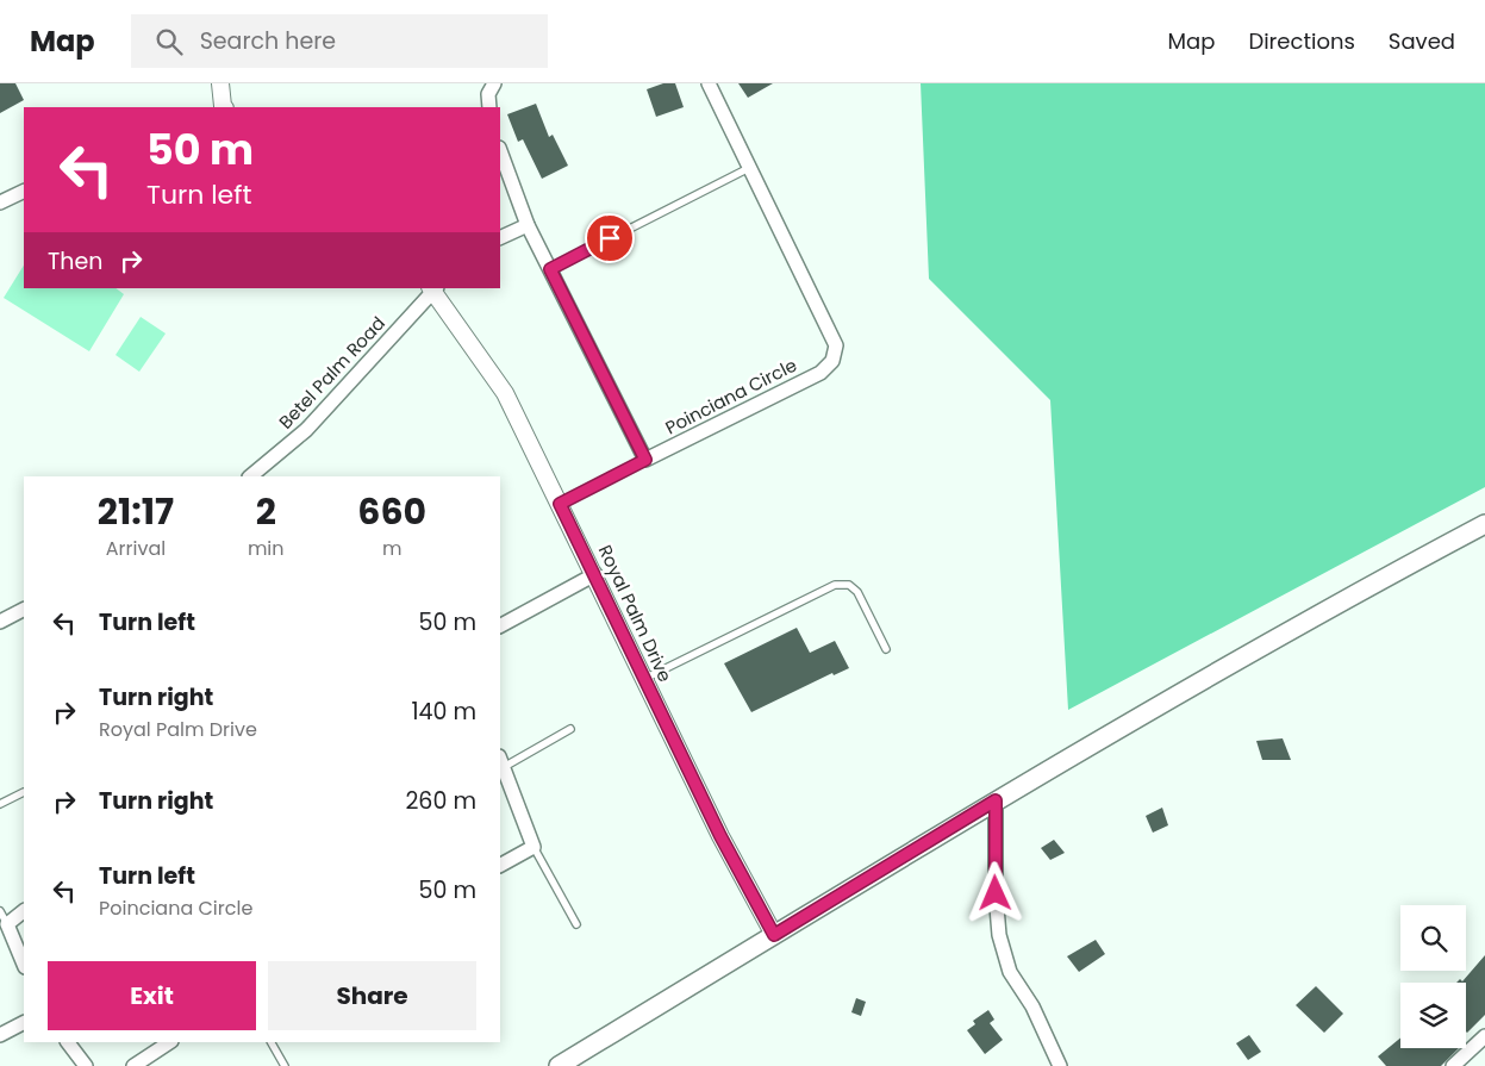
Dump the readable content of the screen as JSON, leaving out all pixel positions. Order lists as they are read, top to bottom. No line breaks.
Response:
{"streets":{"street":["Betel Palm Road","Poinciana Circle","Royal Palm Drive"]},"crossings":[["Betel Palm Road","Royal Palm Drive"]],"page":{"header":"Map","search":"Search here","nav":["Map","Directions","Saved"],"turn":["50 m","Turn left"],"then":"Then","eta":["21:17","Arrival","2","min","660","m"],"list":[{"name":"Turn left","value":"50 m"},{"name":"Turn right","note":"Royal Palm Drive","value":"140 m"},{"name":"Turn right","value":"260 m"},{"name":"Turn left","note":"Poinciana Circle","value":"50 m"}],"buttons":["Exit","Share"]}}
